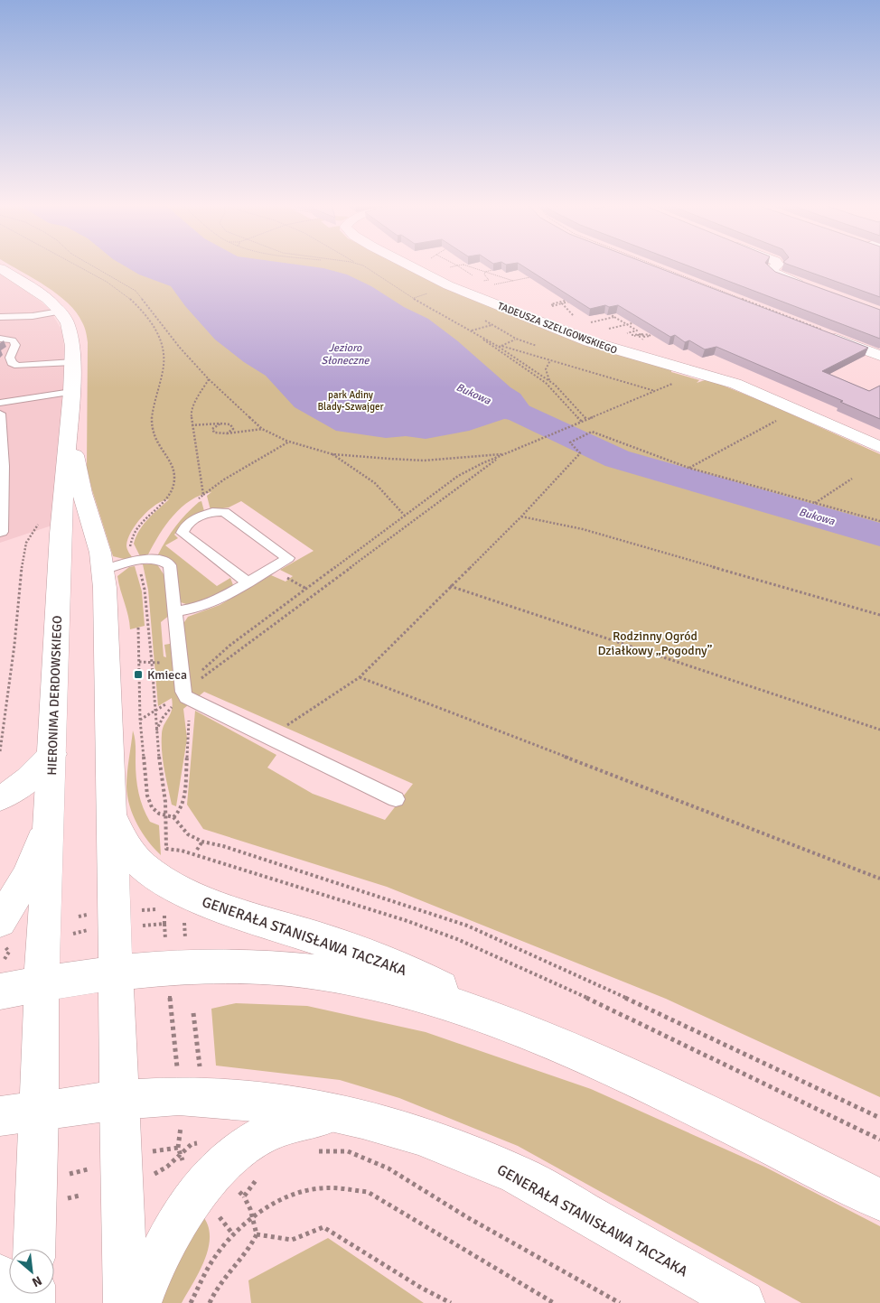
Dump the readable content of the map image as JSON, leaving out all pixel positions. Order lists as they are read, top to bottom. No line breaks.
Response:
{"streets":{"main road":["TADEUSZA SZELIGOWSKIEGO","HIERONIMA DERDOWSKIEGO","GENERAŁA STANISŁAWA TACZAKA"]},"crossings":[["HIERONIMA DERDOWSKIEGO","GENERAŁA STANISŁAWA TACZAKA"]],"water":["Jezioro Słoneczne","Bukowa"],"parks":["park Adiny Blady-Szwajger","Rodzinny Ogród Działkowy „Pogodny”"],"places":{"transit":["Kmieca"]},"north":"bottom right"}
